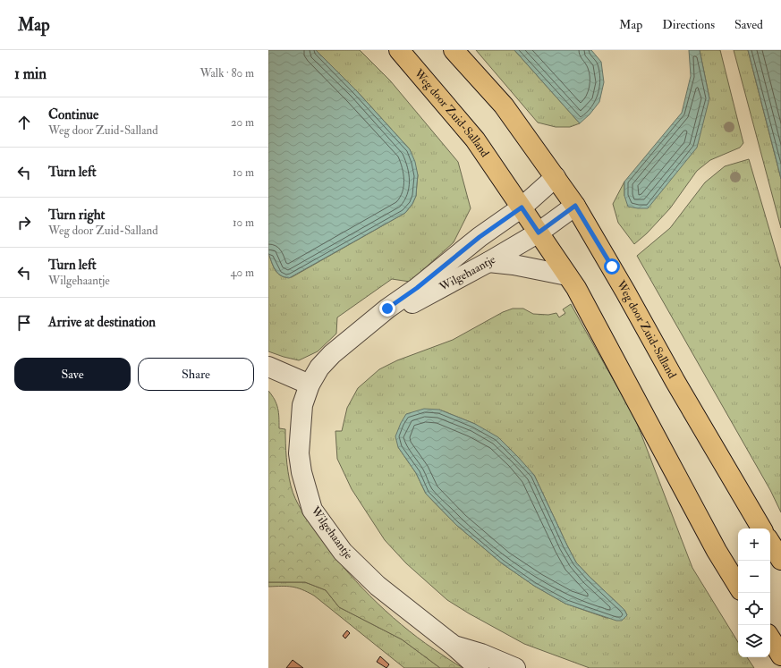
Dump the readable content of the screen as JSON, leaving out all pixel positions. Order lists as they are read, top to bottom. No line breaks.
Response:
{"streets":{"main road":["Weg door Zuid-Salland"],"street":["Wilgehaantje"]},"crossings":[["Weg door Zuid-Salland","Wilgehaantje"]],"page":{"header":"Map","nav":["Map","Directions","Saved"],"heading":["1 min","Walk · 80 m"],"list":[["Continue","Weg door Zuid-Salland","20 m"],["Turn left","10 m"],["Turn right","Weg door Zuid-Salland","10 m"],["Turn left","Wilgehaantje","40 m"],"Arrive at destination"],"buttons":["Save","Share"],"map_buttons":["+","−"]}}
